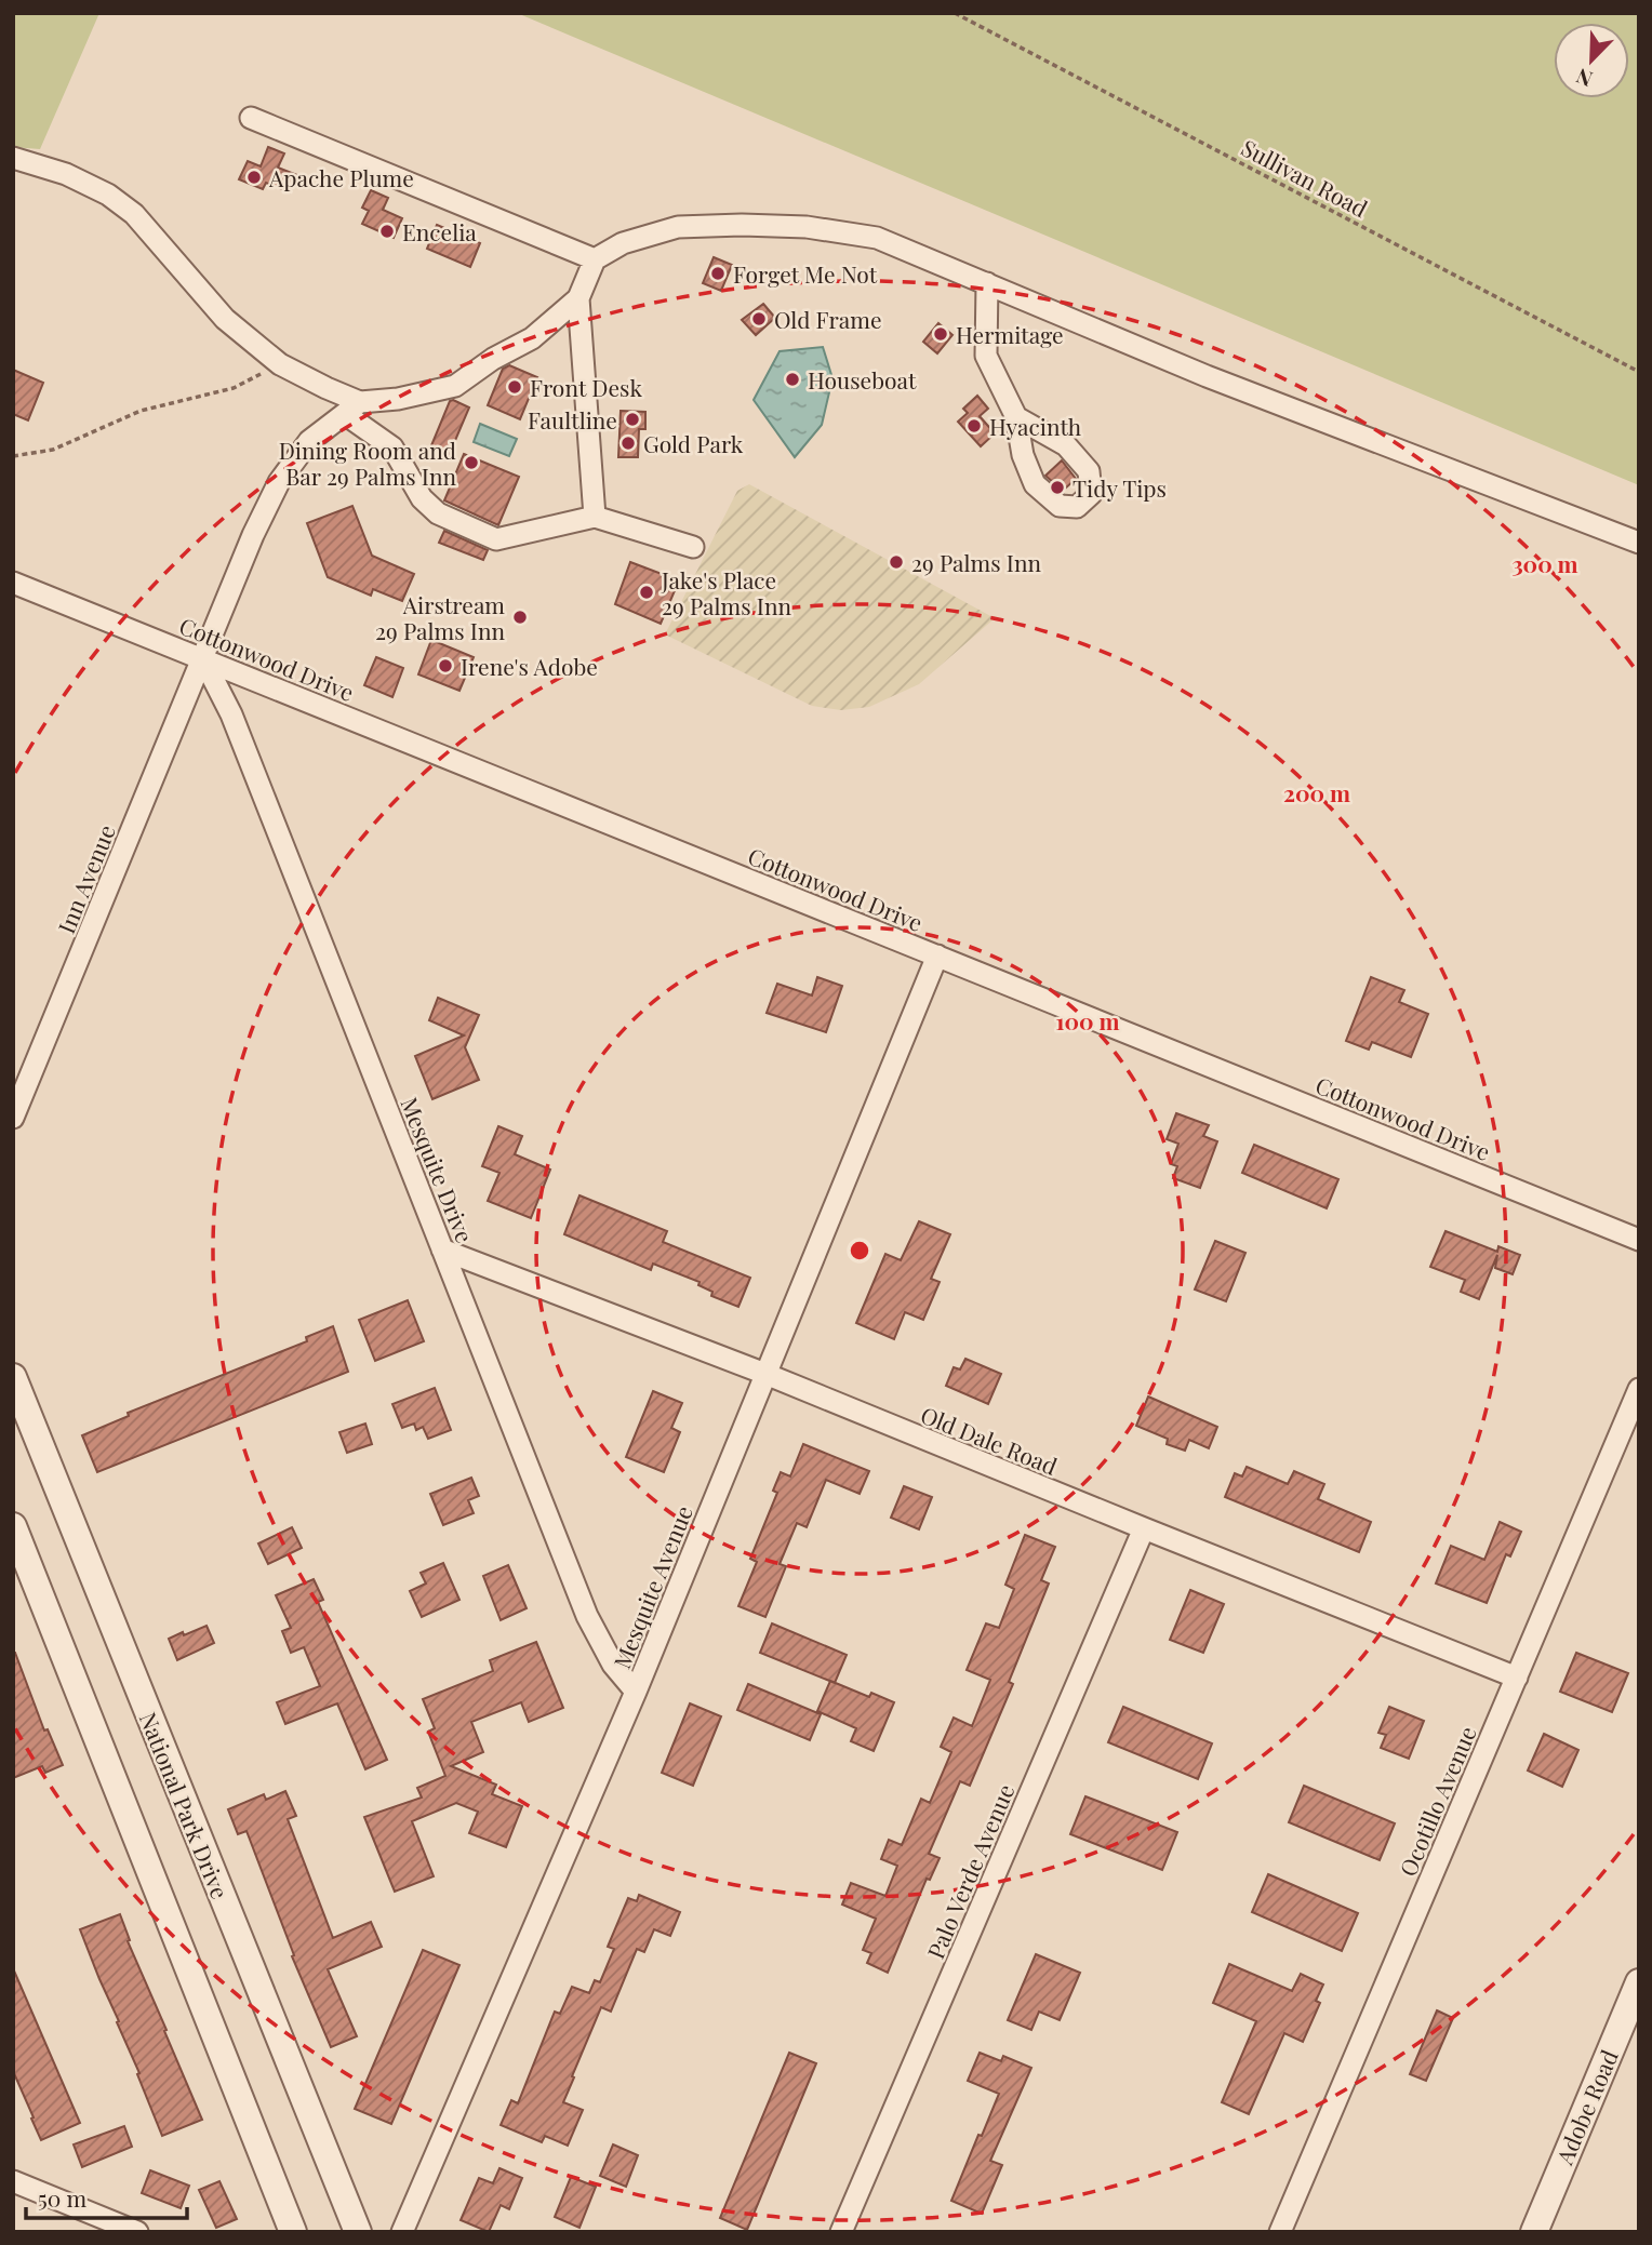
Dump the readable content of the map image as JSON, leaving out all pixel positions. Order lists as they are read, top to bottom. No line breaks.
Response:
{"streets":{"street":["Cottonwood Drive","Inn Avenue","Mesquite Drive","Old Dale Road","Mesquite Avenue","Ocotillo Avenue","National Park Drive","Palo Verde Avenue","Adobe Road"],"path":["Sullivan Road"]},"crossings":[["Cottonwood Drive","Inn Avenue"],["Cottonwood Drive","Mesquite Drive"],["Cottonwood Drive","Mesquite Avenue"],["Inn Avenue","Mesquite Drive"],["Mesquite Drive","Old Dale Road"],["Mesquite Drive","Mesquite Avenue"],["Old Dale Road","Mesquite Avenue"],["Old Dale Road","Ocotillo Avenue"],["Old Dale Road","Palo Verde Avenue"]],"places":["Apache Plume","Encelia","Forget Me Not","Old Frame","Hermitage","Houseboat","Front Desk","Faultline","Hyacinth","Gold Park","Dining Room and Bar 29 Palms Inn","Tidy Tips","29 Palms Inn","Jake's Place 29 Palms Inn","Airstream 29 Palms Inn","Irene's Adobe"],"scale_bar":"50 m","north":"bottom left","rings":["300 m","200 m","100 m"]}
